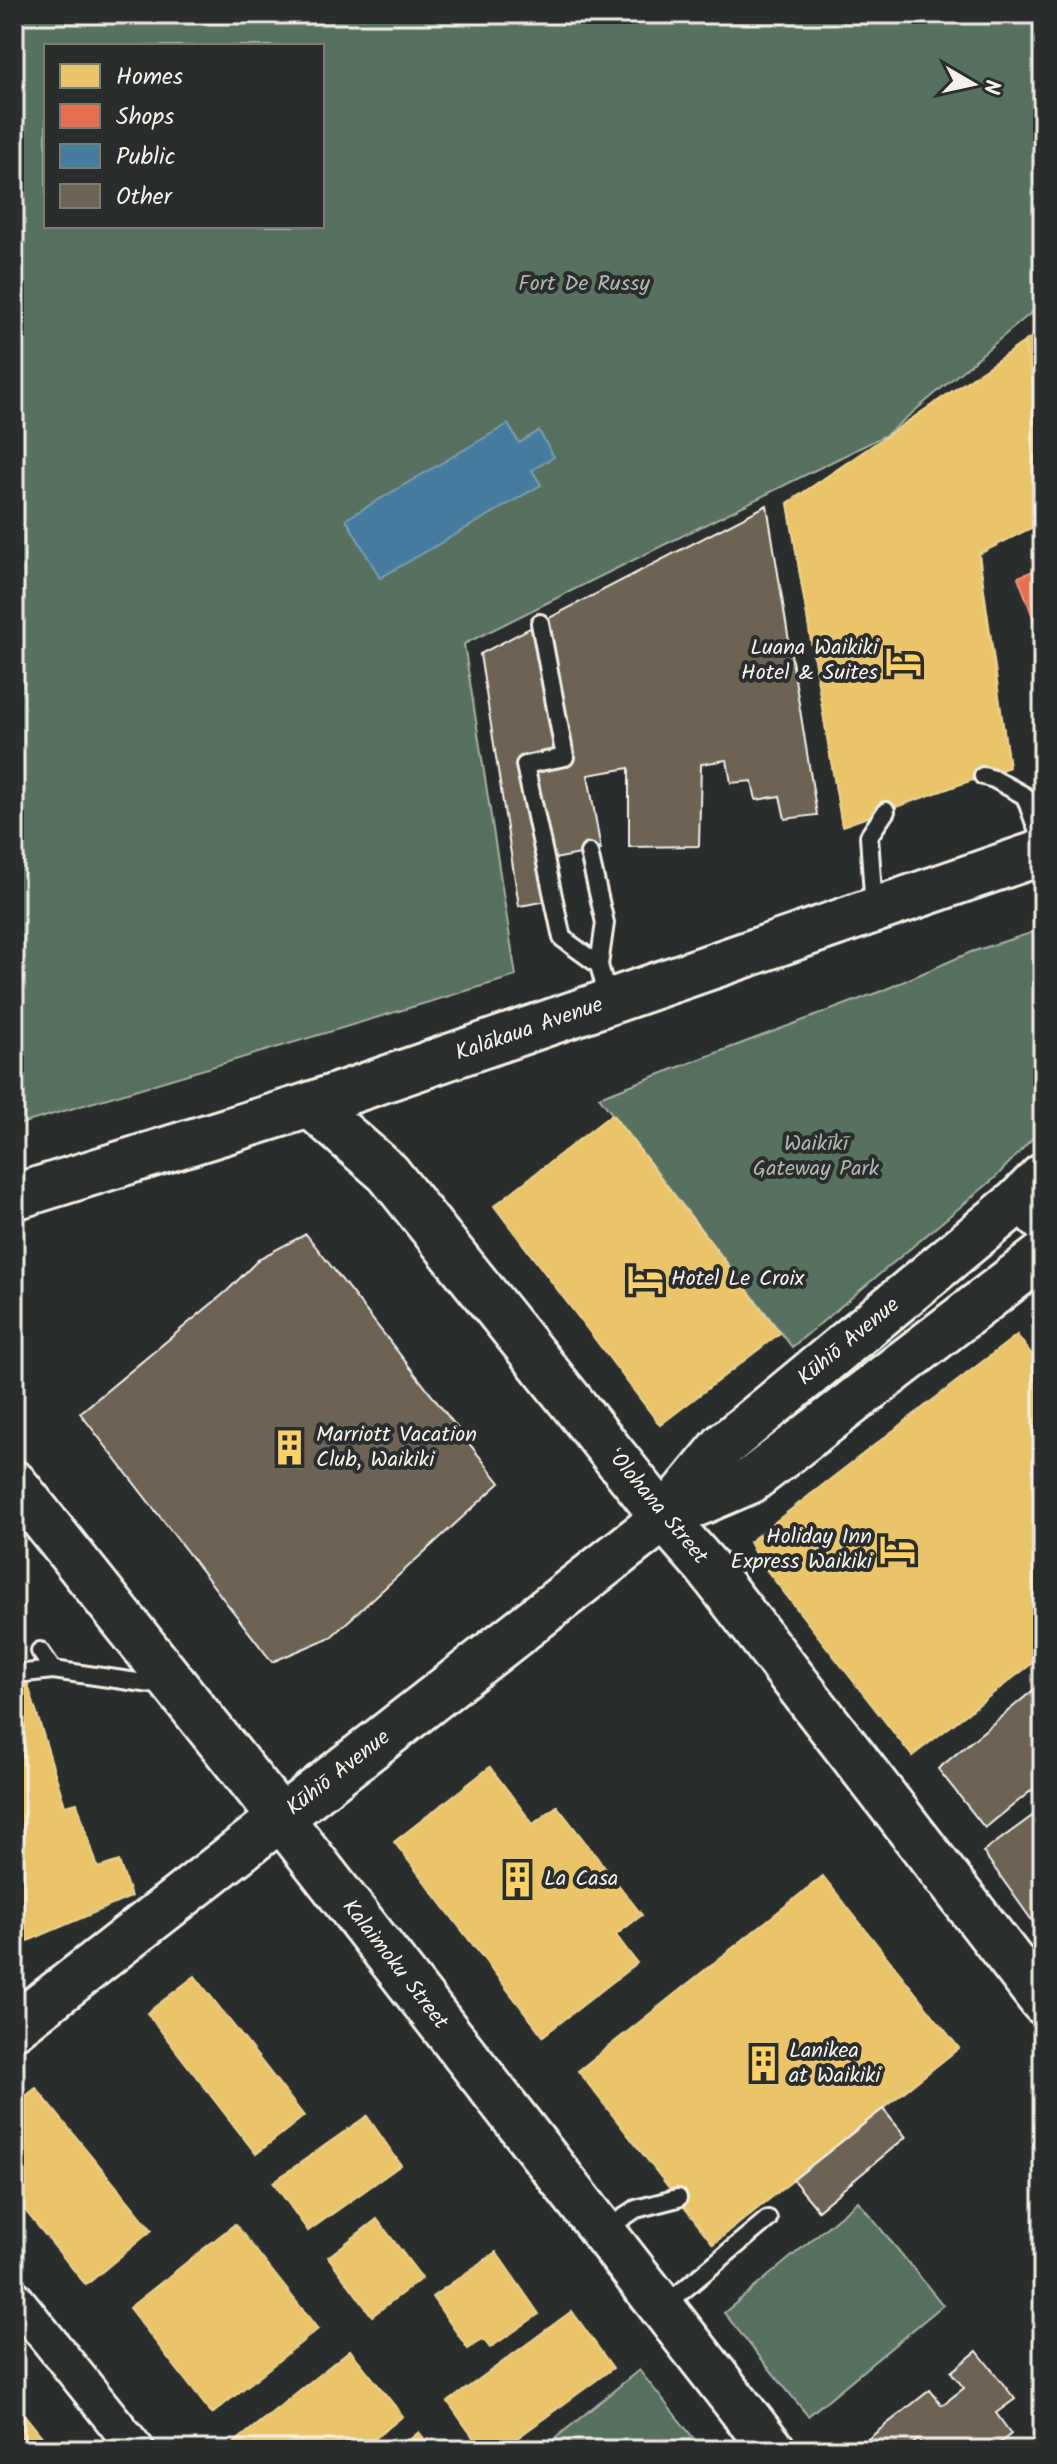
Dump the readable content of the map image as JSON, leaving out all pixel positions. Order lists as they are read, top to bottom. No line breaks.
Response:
{"streets":{"street":["Kalākaua Avenue","Kūhiō Avenue","ʻOlohana Street","Kalaimoku Street"]},"crossings":[["Kalākaua Avenue","ʻOlohana Street"],["Kūhiō Avenue","ʻOlohana Street"],["Kūhiō Avenue","Kalaimoku Street"]],"parks":["Fort De Russy","Waikīkī Gateway Park"],"places":{"hotel":["Luana Waikiki Hotel & Suites","Hotel Le Croix","Holiday Inn Express Waikiki"],"building":["Marriott Vacation Club, Waikiki","La Casa","Lanikea at Waikiki"]},"legend":["Homes","Shops","Public","Other"],"north":"right"}
